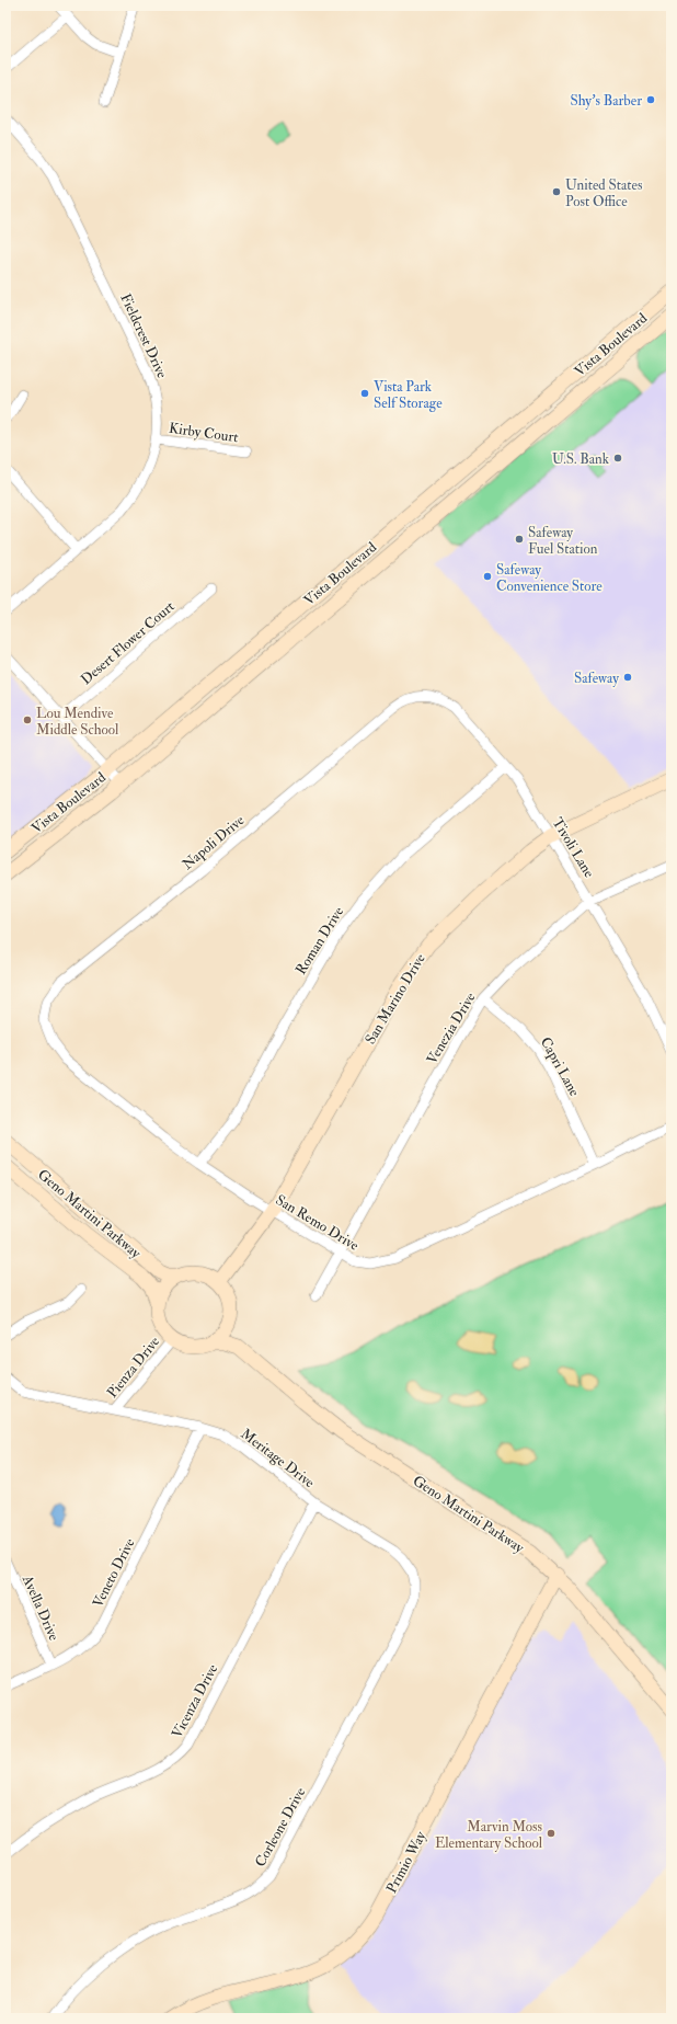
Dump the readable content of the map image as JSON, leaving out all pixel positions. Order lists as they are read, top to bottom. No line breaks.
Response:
{"streets":{"street":["Fieldcrest Drive","Vista Boulevard","Kirby Court","Desert Flower Court","Napoli Drive","Tivoli Lane","Roman Drive","San Marino Drive","Venezia Drive","Capri Lane","Geno Martini Parkway","San Remo Drive","Pienza Drive","Meritage Drive","Veneto Drive","Avella Drive","Vicenza Drive","Corleone Drive","Primio Way"]},"crossings":[["Fieldcrest Drive","Kirby Court"],["Napoli Drive","Tivoli Lane"],["Napoli Drive","San Remo Drive"],["Tivoli Lane","Roman Drive"],["Tivoli Lane","San Marino Drive"],["Tivoli Lane","Venezia Drive"],["Roman Drive","San Remo Drive"],["San Marino Drive","Geno Martini Parkway"],["San Marino Drive","San Remo Drive"],["San Marino Drive","Pienza Drive"],["Venezia Drive","Capri Lane"],["Venezia Drive","San Remo Drive"],["Capri Lane","San Remo Drive"],["Geno Martini Parkway","Pienza Drive"],["Geno Martini Parkway","Primio Way"],["Pienza Drive","Meritage Drive"],["Meritage Drive","Veneto Drive"],["Meritage Drive","Vicenza Drive"],["Meritage Drive","Corleone Drive"],["Veneto Drive","Avella Drive"]],"places":["Shy's Barber","United States Post Office","Vista Park Self Storage","U.S. Bank","Safeway Fuel Station","Safeway Convenience Store","Safeway","Lou Mendive Middle School","Marvin Moss Elementary School"]}
